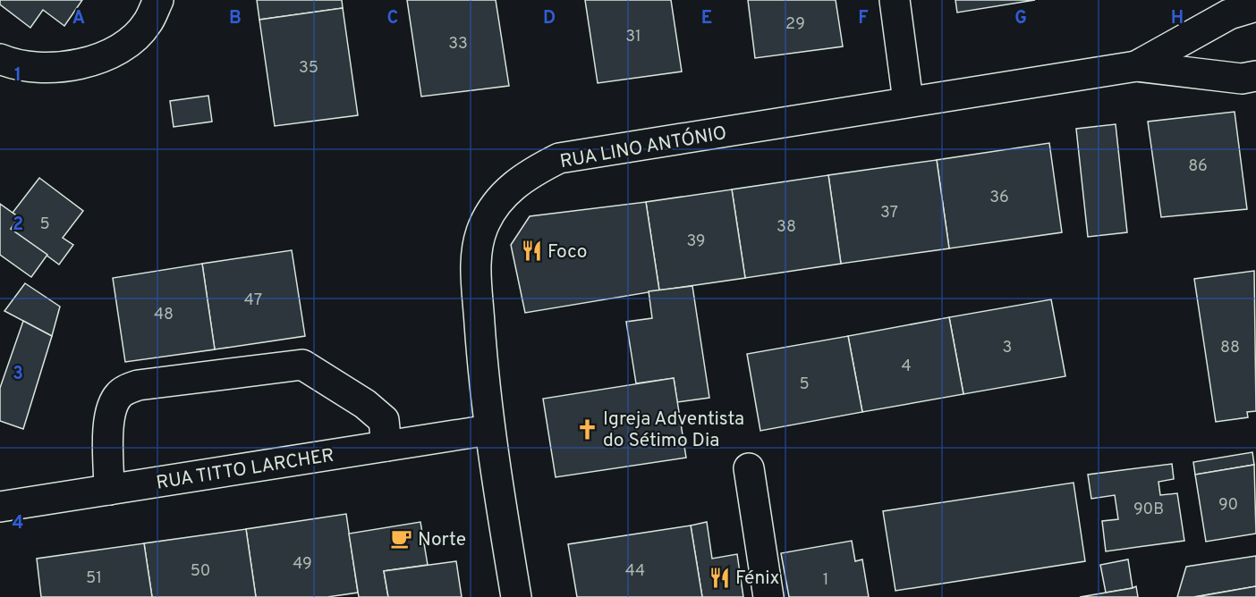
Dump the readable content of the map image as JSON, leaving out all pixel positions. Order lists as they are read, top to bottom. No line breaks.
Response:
{"streets":{"street":["RUA LINO ANTÓNIO","RUA TITTO LARCHER"]},"crossings":[["RUA LINO ANTÓNIO","RUA TITTO LARCHER"]],"places":{"restaurant":["Foco","Fénix"],"church":["Igreja Adventista do Sétimo Dia"],"cafe":["Norte"]},"house_numbers":["29","31","33","35","86","36","37","5","38","39","47","48","3","88","4","5","90","90B","49","50","44","51","1"],"grid":{"columns":["A","B","C","D","E","F","G","H"],"rows":["1","2","3","4"]}}
